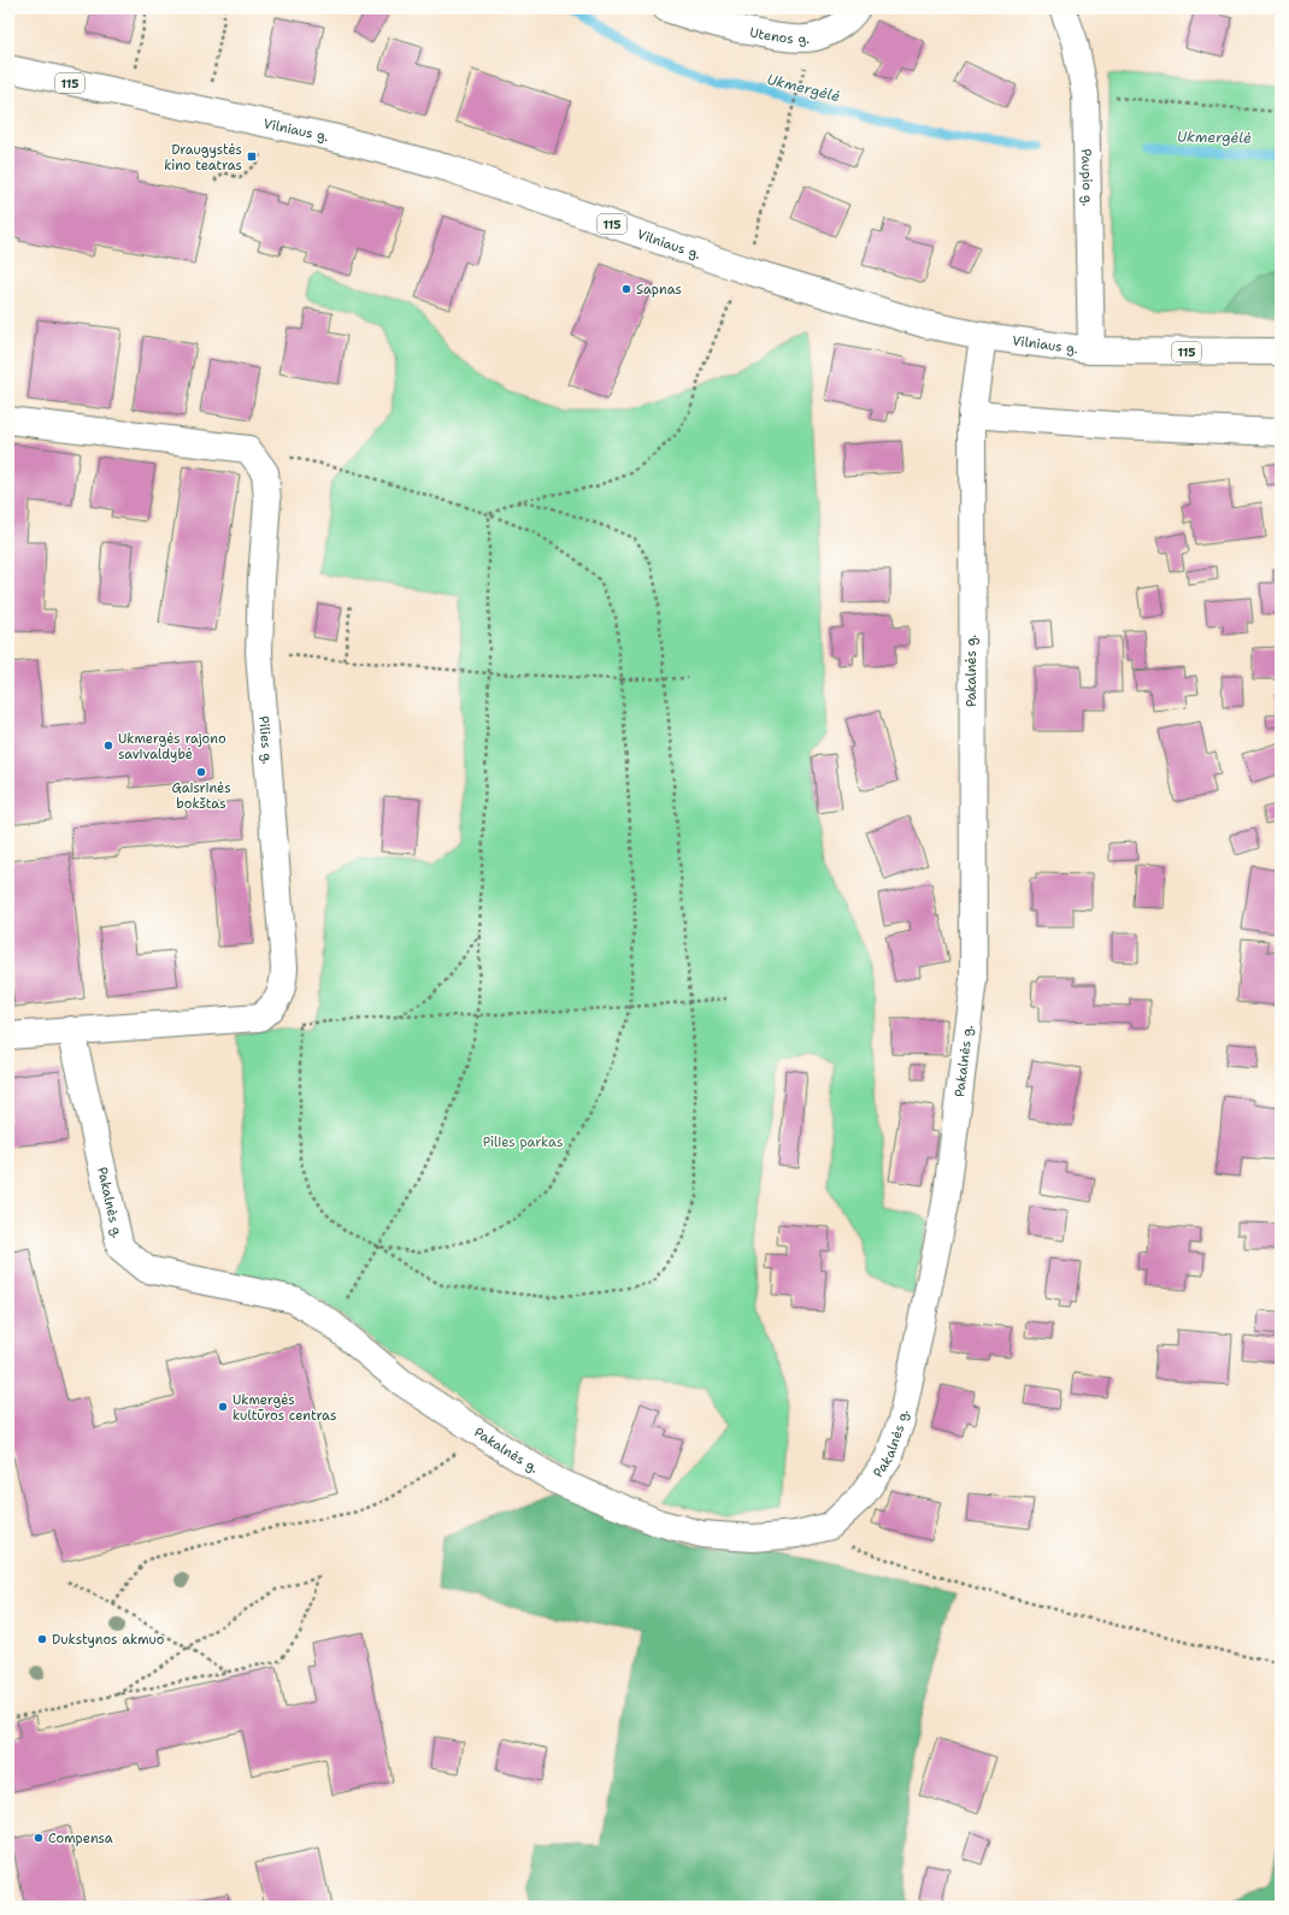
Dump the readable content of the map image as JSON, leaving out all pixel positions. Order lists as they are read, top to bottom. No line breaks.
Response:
{"streets":{"street":["Utenos g.","115","Vilniaus g.","Paupio g.","Pakalnės g.","Pilies g."]},"crossings":[["Vilniaus g.","Paupio g."],["Vilniaus g.","Pakalnės g."]],"water":["Ukmergėlė"],"parks":["Pilies parkas"],"places":{"transit":["Draugystės kino teatras"],"other":["Sapnas","Ukmergės rajono savivaldybė","Gaisrinės bokštas","Ukmergės kultūros centras","Dukstynos akmuo","Compensa"]}}
